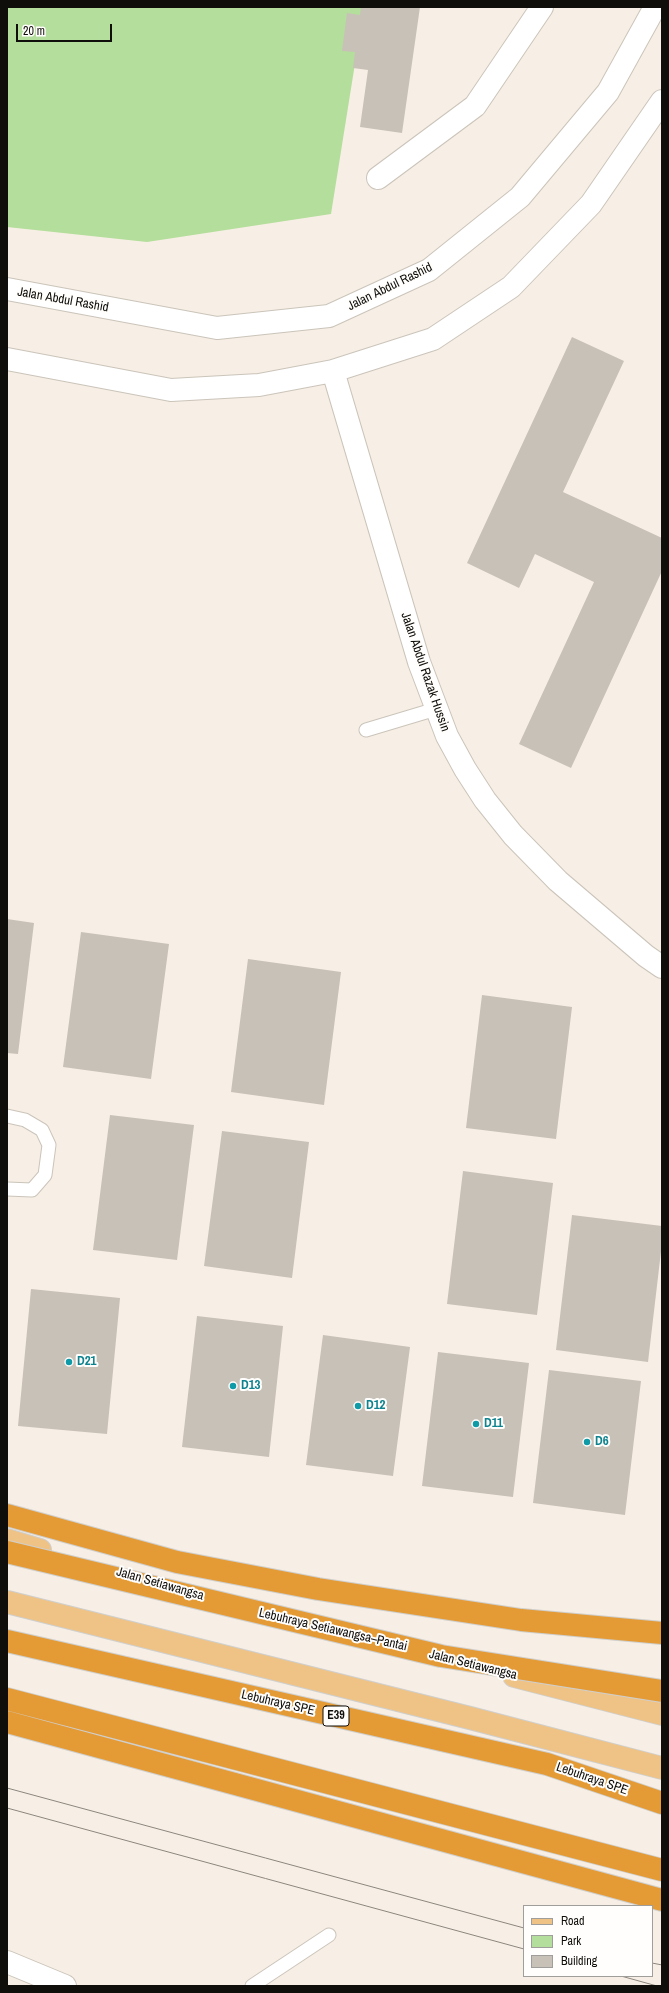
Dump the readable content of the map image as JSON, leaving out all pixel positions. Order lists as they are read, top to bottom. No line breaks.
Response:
{"streets":{"highway":["Lebuhraya Setiawangsa–Pantai","Lebuhraya SPE","E39"],"main road":["Jalan Setiawangsa"],"street":["Jalan Abdul Rashid","Jalan Abdul Razak Hussin"]},"places":["D21","D13","D12","D11","D6"],"legend":["Road","Park","Building"],"scale_bar":"20 m"}
